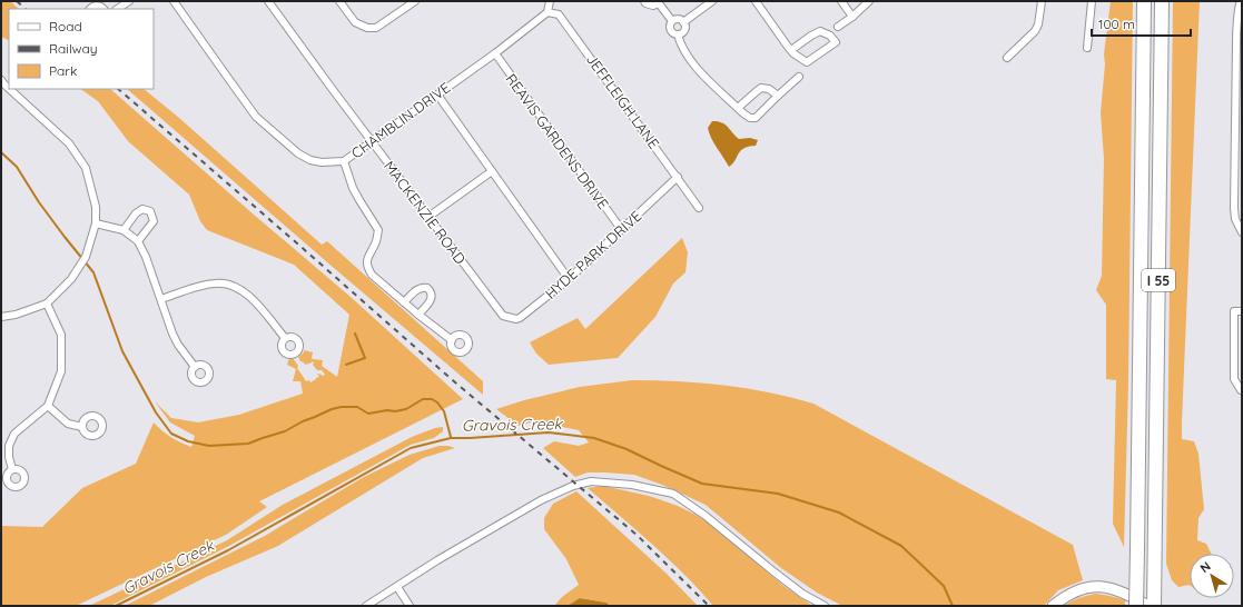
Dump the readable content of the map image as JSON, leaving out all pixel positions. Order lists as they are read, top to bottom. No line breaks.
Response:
{"streets":{"highway":["I 55"],"street":["JEFFLEIGH LANE","CHAMBLIN DRIVE","REAVIS GARDENS DRIVE","MACKENZIE ROAD","HYDE PARK DRIVE"]},"crossings":[["JEFFLEIGH LANE","CHAMBLIN DRIVE"],["JEFFLEIGH LANE","HYDE PARK DRIVE"],["CHAMBLIN DRIVE","REAVIS GARDENS DRIVE"],["CHAMBLIN DRIVE","MACKENZIE ROAD"],["REAVIS GARDENS DRIVE","HYDE PARK DRIVE"],["MACKENZIE ROAD","HYDE PARK DRIVE"]],"water":["Gravois Creek"],"legend":["Road","Railway","Park"],"scale_bar":"100 m","north":"top left"}
